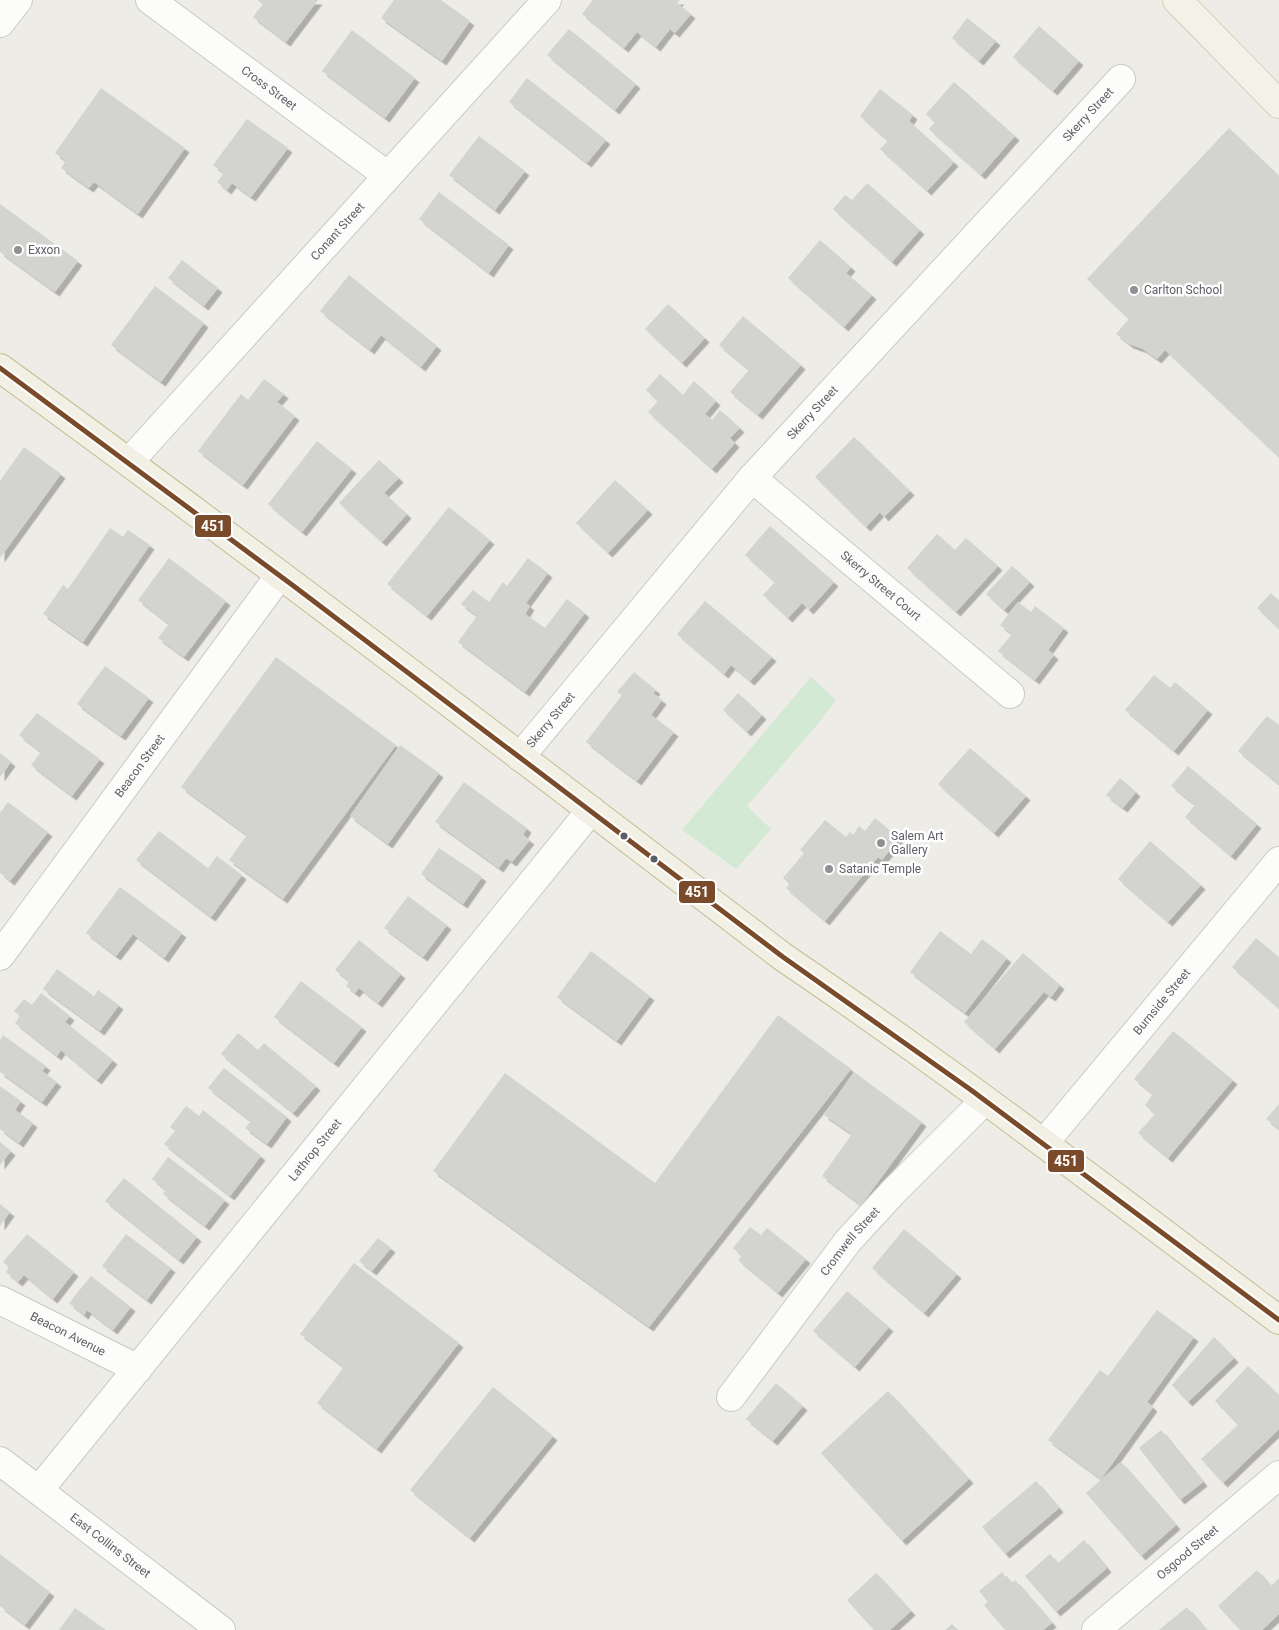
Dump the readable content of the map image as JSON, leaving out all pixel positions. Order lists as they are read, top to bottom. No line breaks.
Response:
{"streets":{"street":["Cross Street","Skerry Street","Conant Street","Skerry Street Court","Beacon Street","Burnside Street","Lathrop Street","Cromwell Street","Beacon Avenue","East Collins Street","Osgood Street"]},"crossings":[["Cross Street","Conant Street"],["Skerry Street","Skerry Street Court"],["Lathrop Street","Beacon Avenue"],["Lathrop Street","East Collins Street"]],"places":["Exxon","Carlton School","Salem Art Gallery","Satanic Temple"],"lines":["transit line 451"]}
